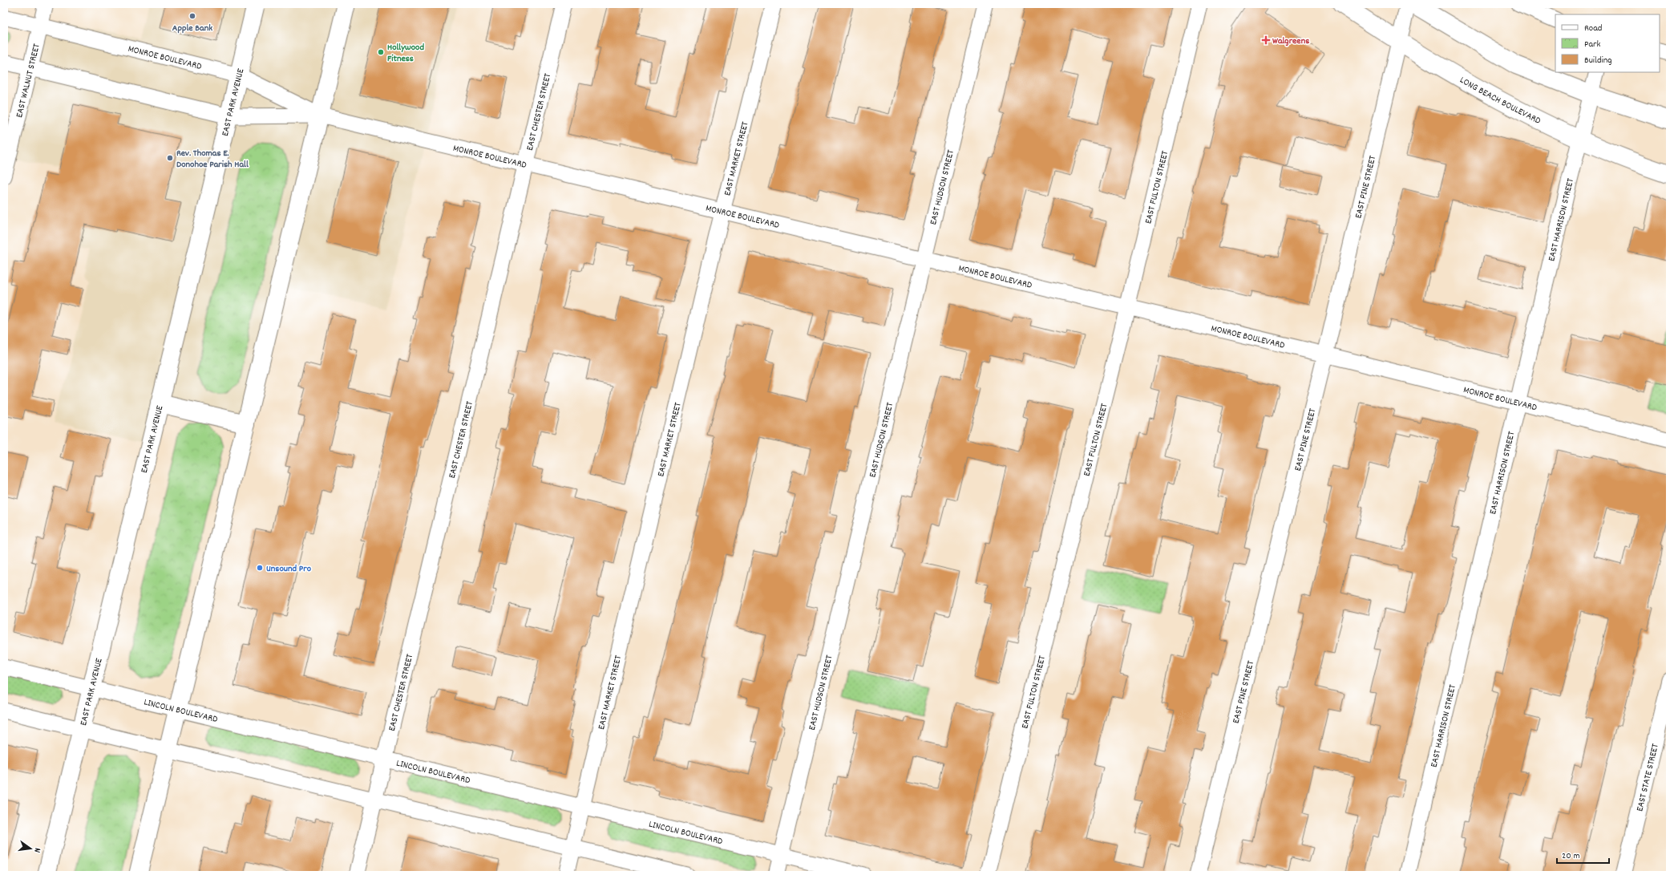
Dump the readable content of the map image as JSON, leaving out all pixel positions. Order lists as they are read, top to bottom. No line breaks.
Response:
{"streets":{"main road":["LONG BEACH BOULEVARD","EAST PARK AVENUE"],"street":["MONROE BOULEVARD","EAST WALNUT STREET","EAST CHESTER STREET","EAST MARKET STREET","EAST HUDSON STREET","EAST FULTON STREET","EAST PINE STREET","EAST HARRISON STREET","LINCOLN BOULEVARD","EAST STATE STREET"]},"crossings":[["MONROE BOULEVARD","EAST WALNUT STREET"],["MONROE BOULEVARD","EAST PARK AVENUE"],["MONROE BOULEVARD","EAST CHESTER STREET"],["MONROE BOULEVARD","EAST MARKET STREET"],["MONROE BOULEVARD","EAST HUDSON STREET"],["MONROE BOULEVARD","EAST FULTON STREET"],["MONROE BOULEVARD","EAST PINE STREET"],["MONROE BOULEVARD","EAST HARRISON STREET"],["LONG BEACH BOULEVARD","EAST PINE STREET"],["LONG BEACH BOULEVARD","EAST HARRISON STREET"],["EAST PARK AVENUE","LINCOLN BOULEVARD"],["EAST CHESTER STREET","LINCOLN BOULEVARD"],["EAST MARKET STREET","LINCOLN BOULEVARD"],["EAST HUDSON STREET","LINCOLN BOULEVARD"]],"places":{"other":["Apple Bank","Hollywood Fitness","Rev. Thomas E. Donohoe Parish Hall","Unsound Pro"],"health":["Walgreens"]},"legend":["Road","Park","Building"],"scale_bar":"20 m","north":"right"}
